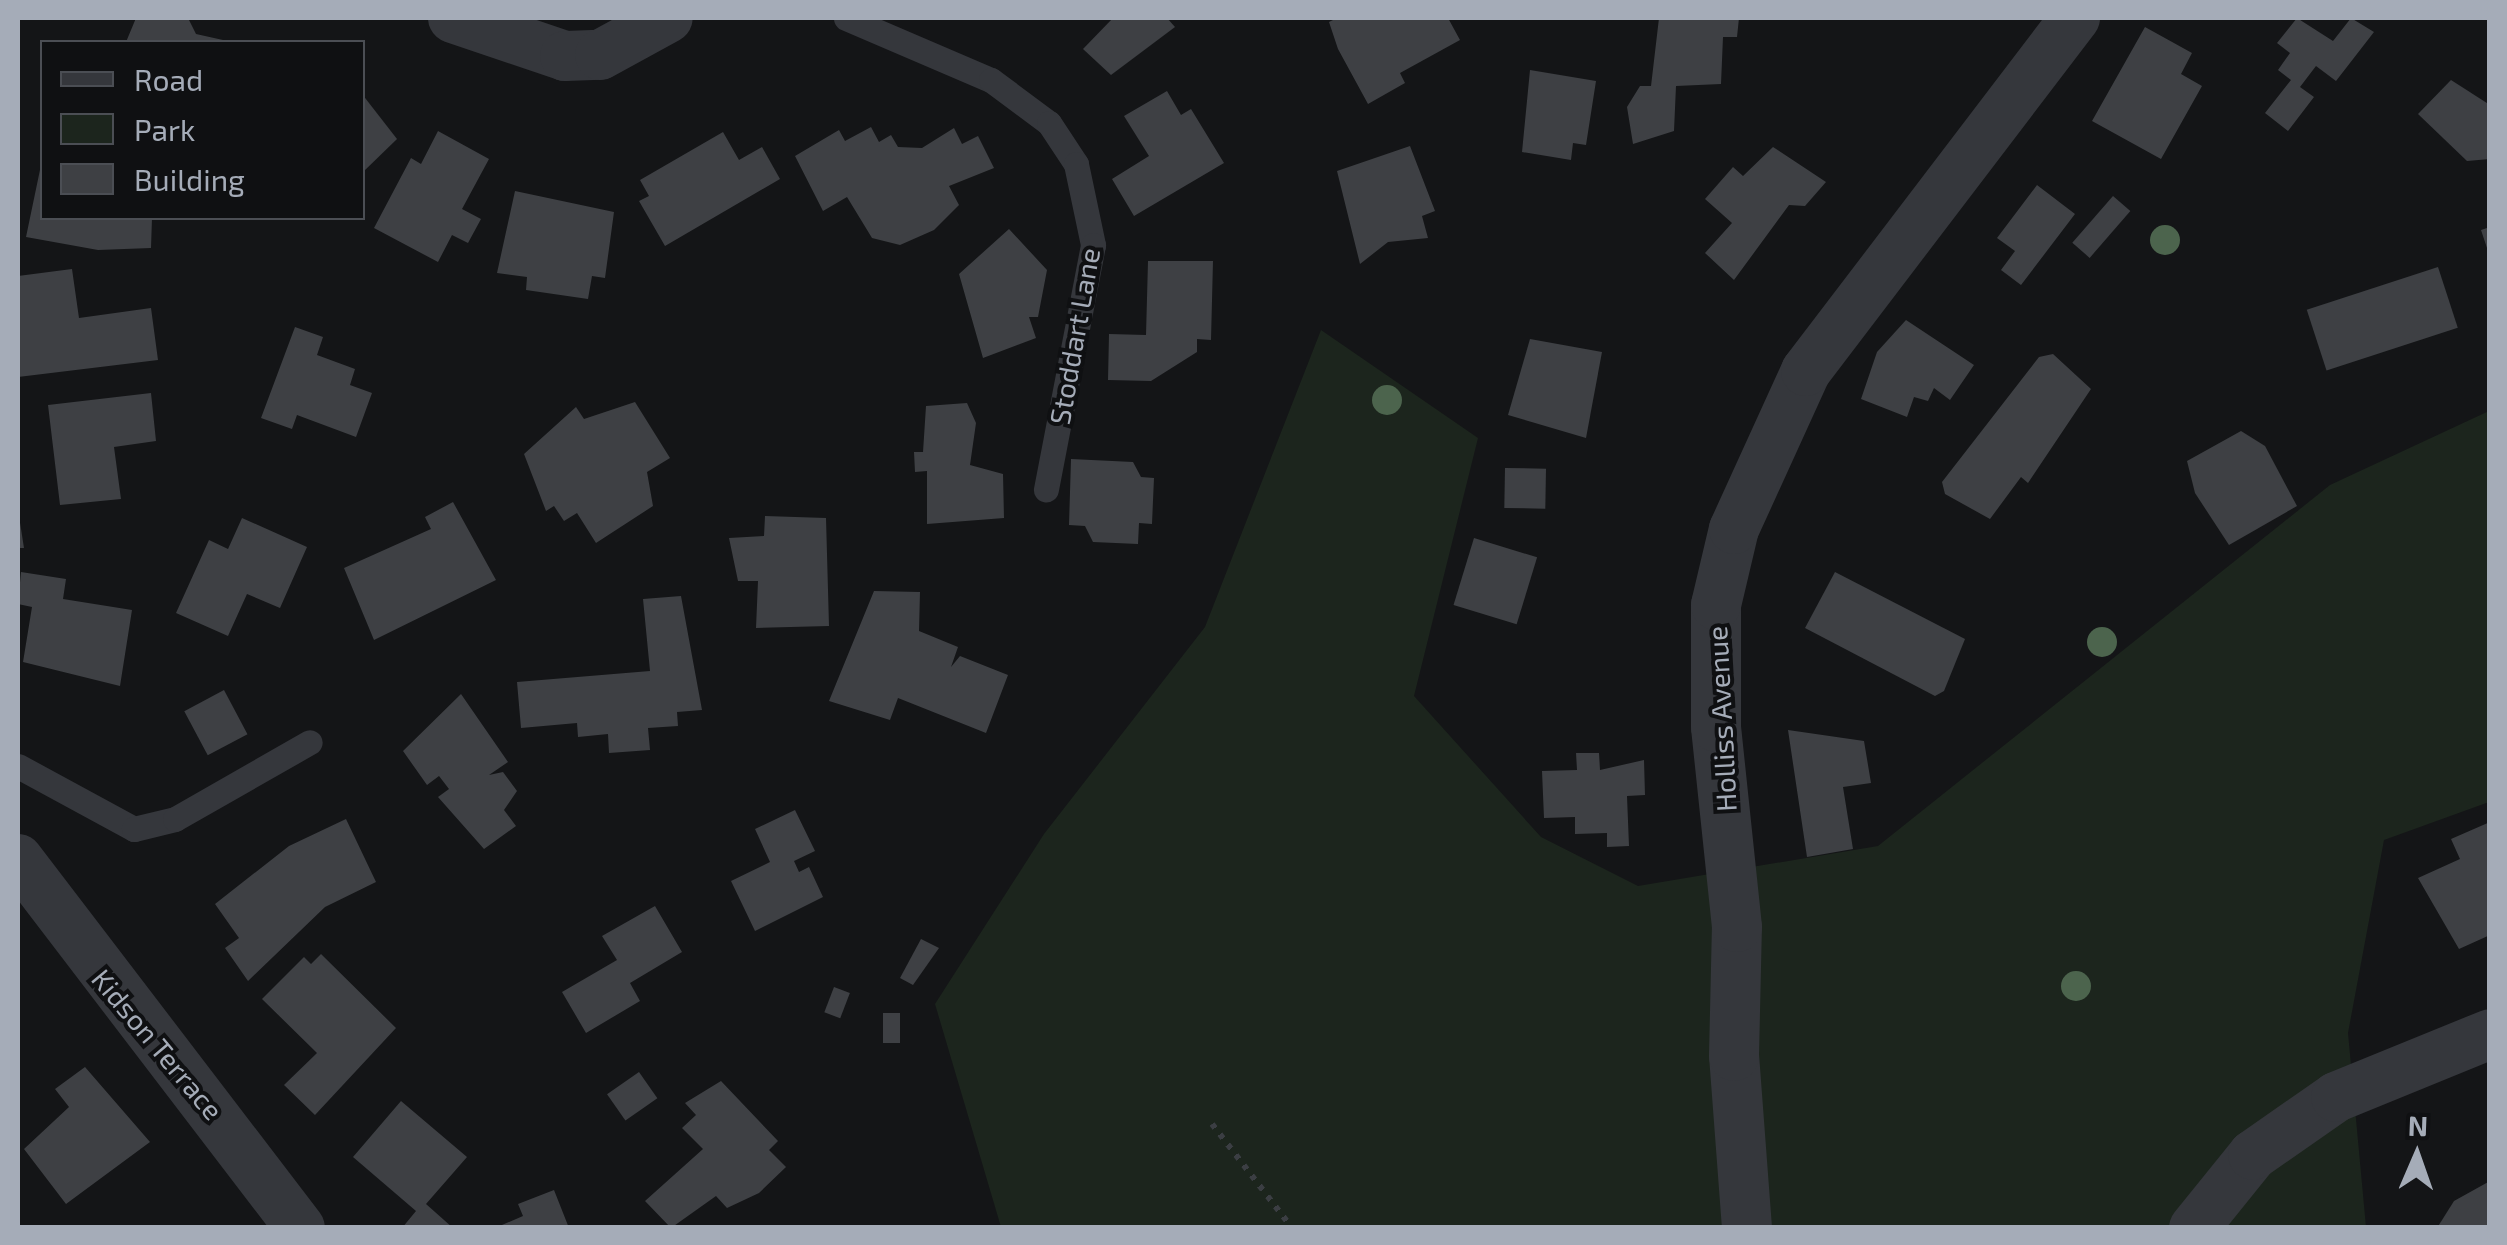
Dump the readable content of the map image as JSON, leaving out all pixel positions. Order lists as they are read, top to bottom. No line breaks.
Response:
{"streets":{"street":["Holliss Avenue","Kidson Terrace"],"lane":["Stoddart Lane"]},"legend":["Road","Park","Building"],"north":"top"}
